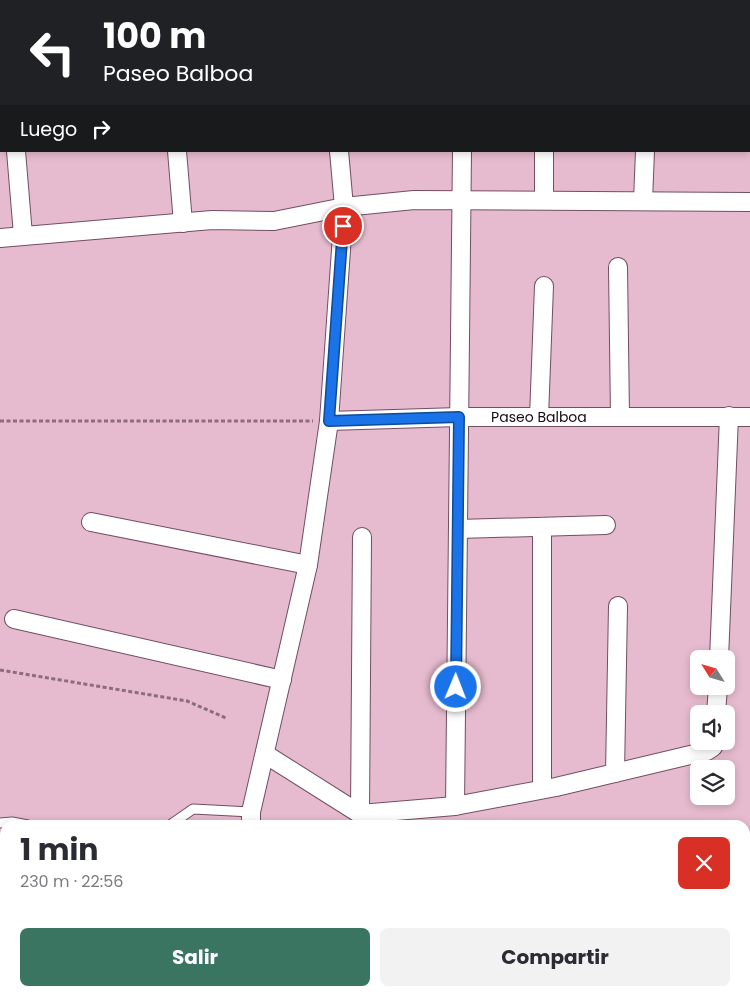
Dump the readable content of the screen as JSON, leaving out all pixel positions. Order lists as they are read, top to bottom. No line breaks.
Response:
{"streets":{"street":["Paseo Balboa"]},"north":"top left","page":{"turn":["100 m","Paseo Balboa"],"then":"Luego","heading":["1 min","230 m · 22:56"],"buttons":["Salir","Compartir"]}}
